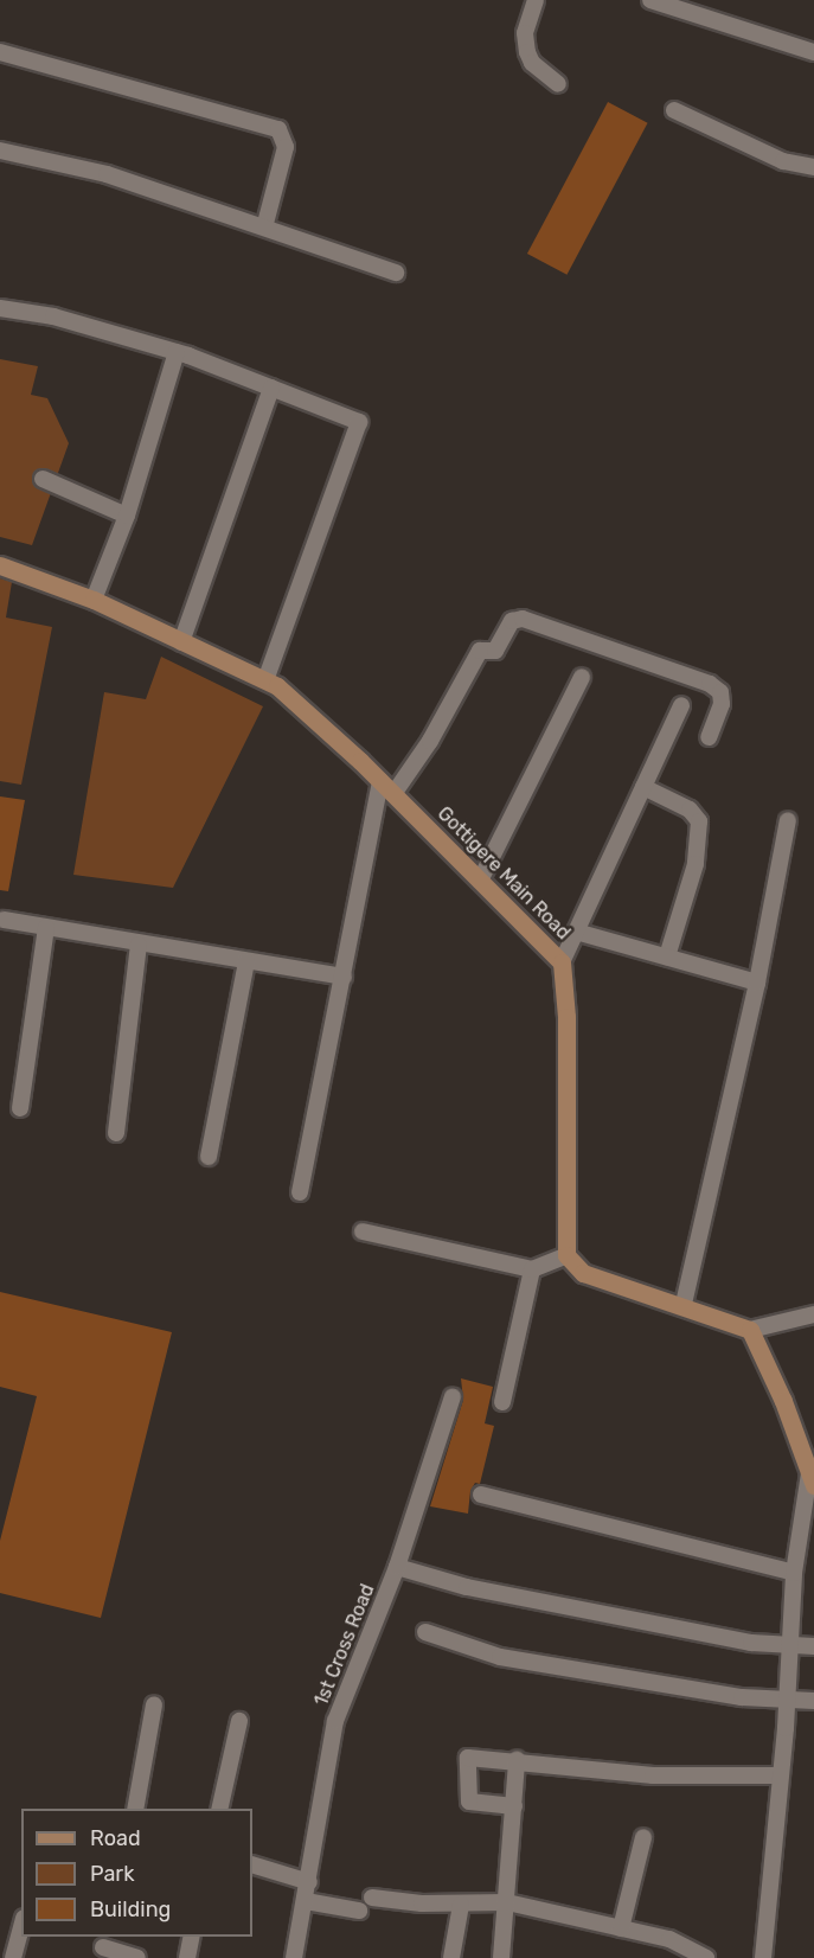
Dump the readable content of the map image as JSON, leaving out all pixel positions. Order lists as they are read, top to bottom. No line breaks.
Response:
{"streets":{"street":["Gottigere Main Road","1st Cross Road"]},"legend":["Road","Park","Building"]}
